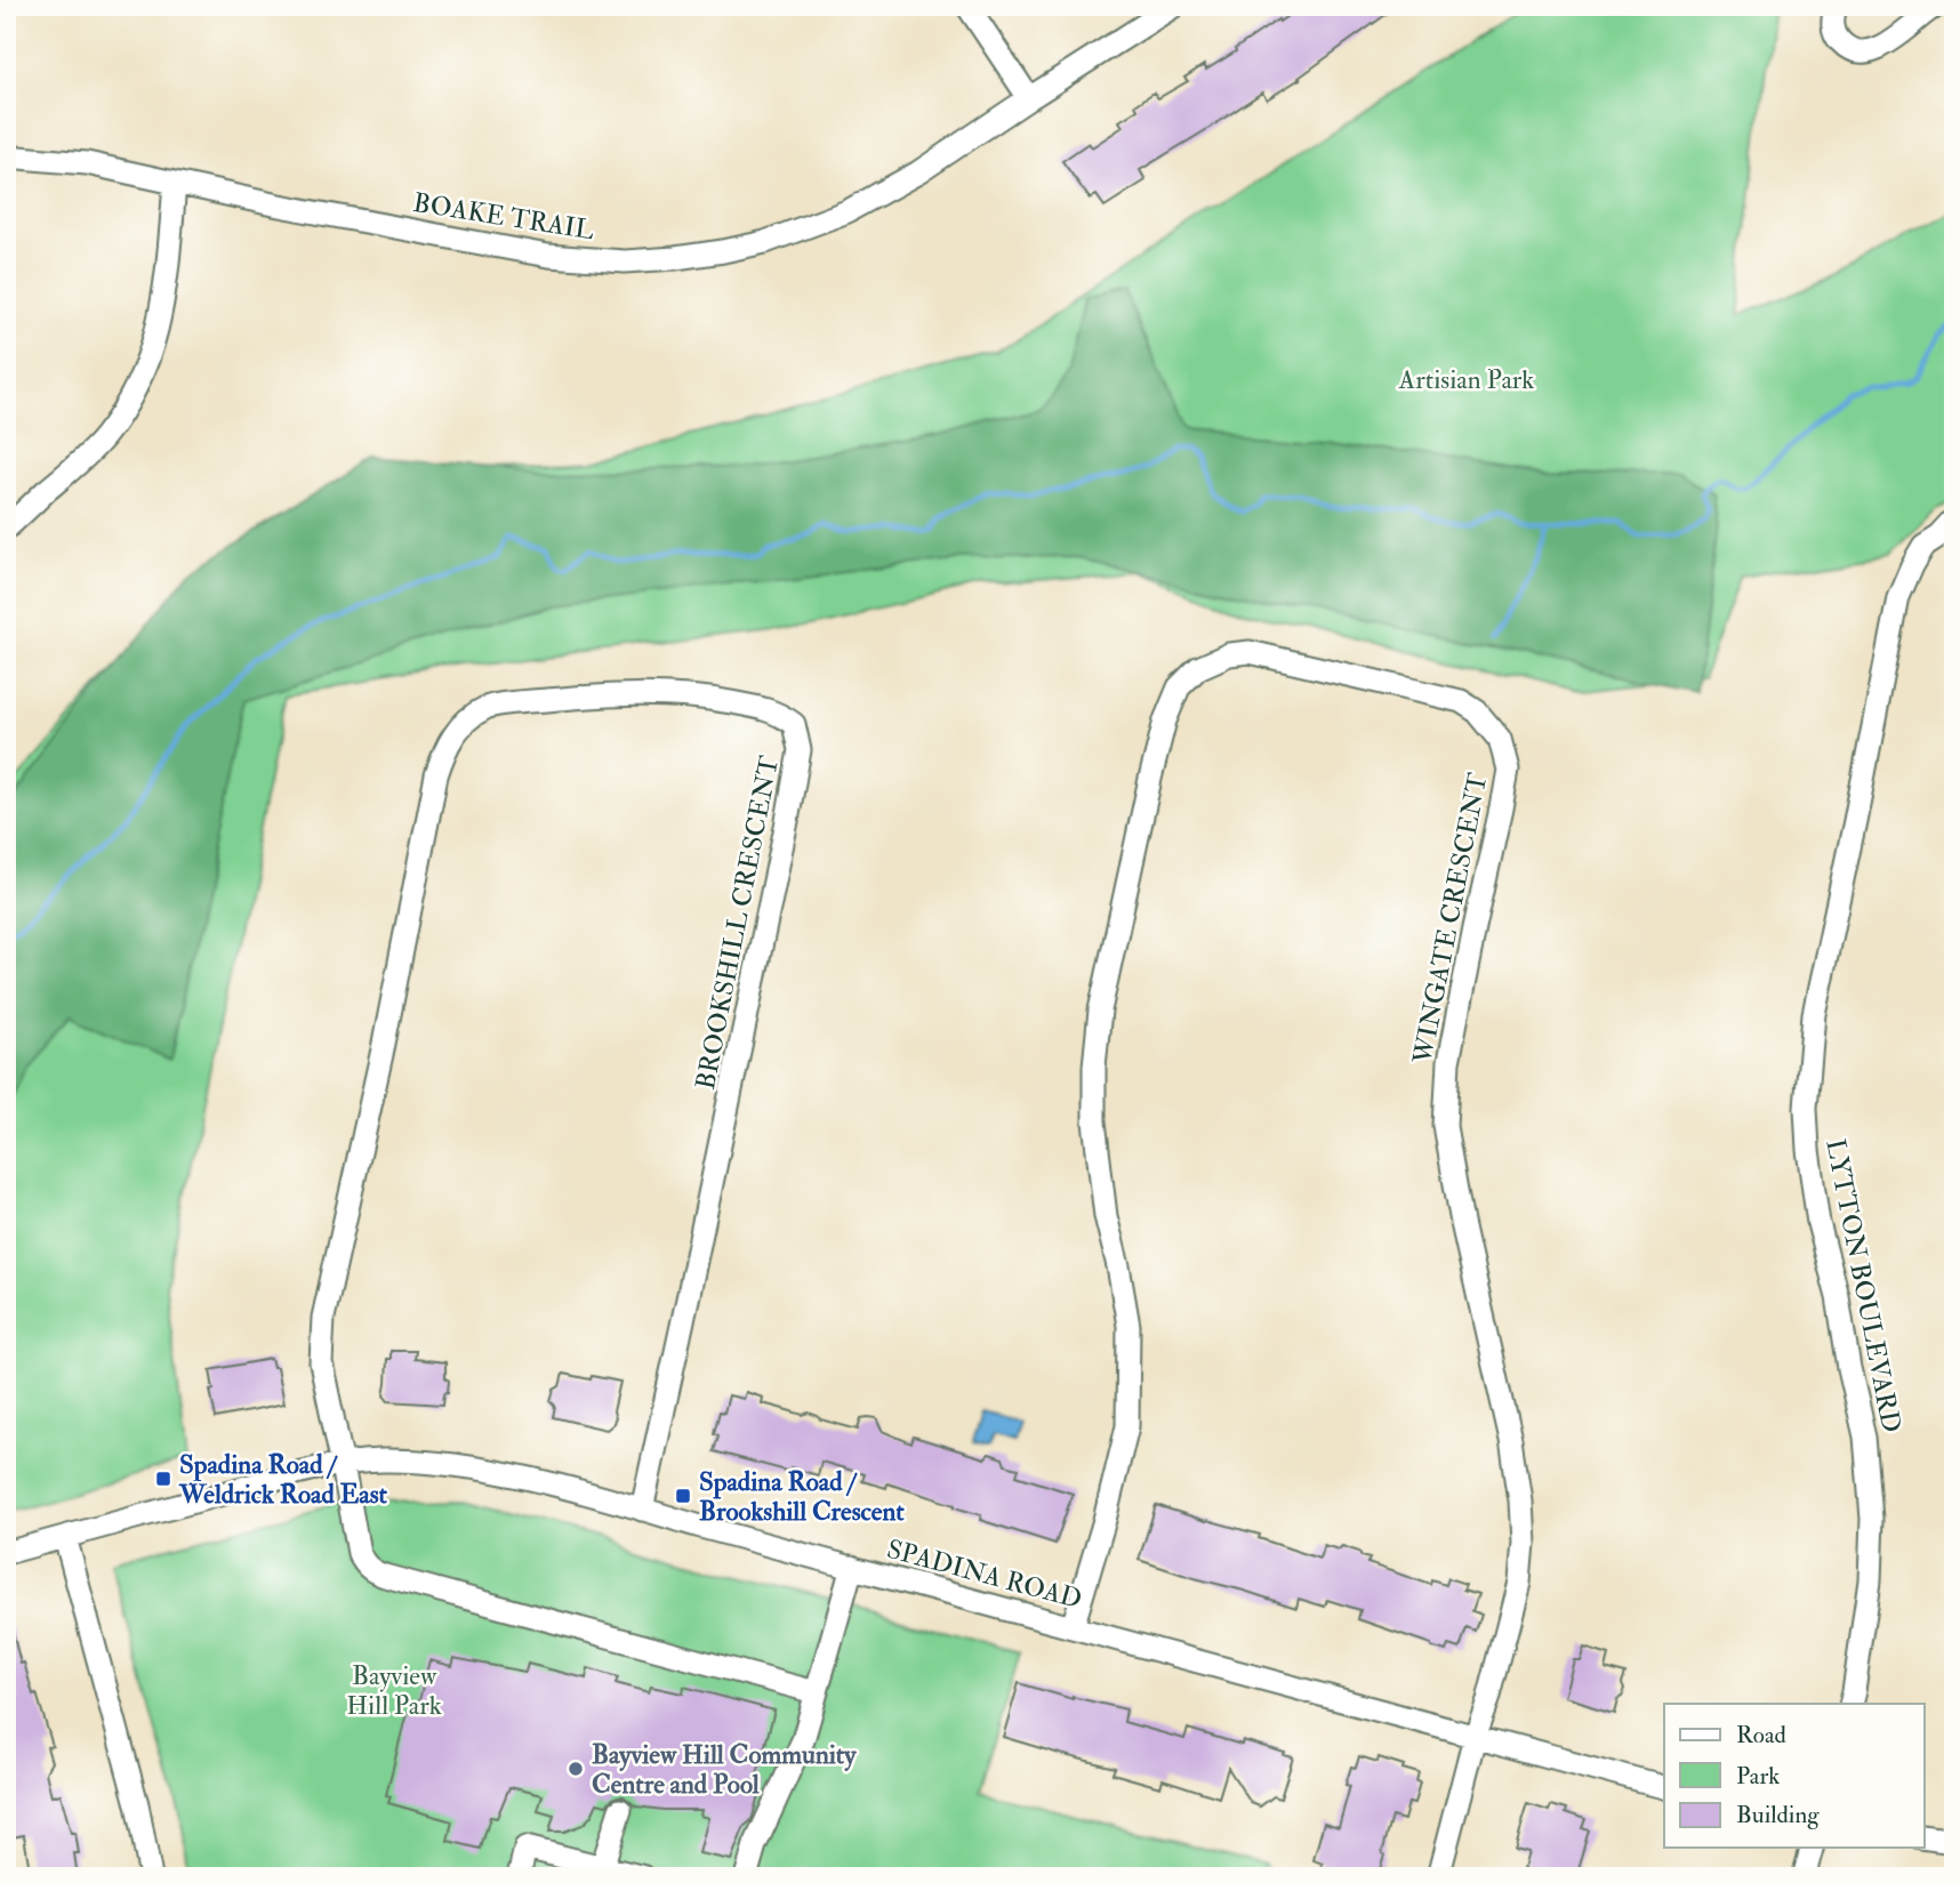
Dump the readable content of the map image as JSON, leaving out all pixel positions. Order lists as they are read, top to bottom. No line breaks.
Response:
{"streets":{"street":["BOAKE TRAIL","WINGATE CRESCENT","BROOKSHILL CRESCENT","LYTTON BOULEVARD","SPADINA ROAD"]},"crossings":[["WINGATE CRESCENT","SPADINA ROAD"],["BROOKSHILL CRESCENT","SPADINA ROAD"]],"parks":["Artisian Park","Bayview Hill Park"],"places":{"transit":["Spadina Road / Weldrick Road East","Spadina Road / Brookshill Crescent"],"other":["Bayview Hill Community Centre and Pool"]},"legend":["Road","Park","Building"]}
